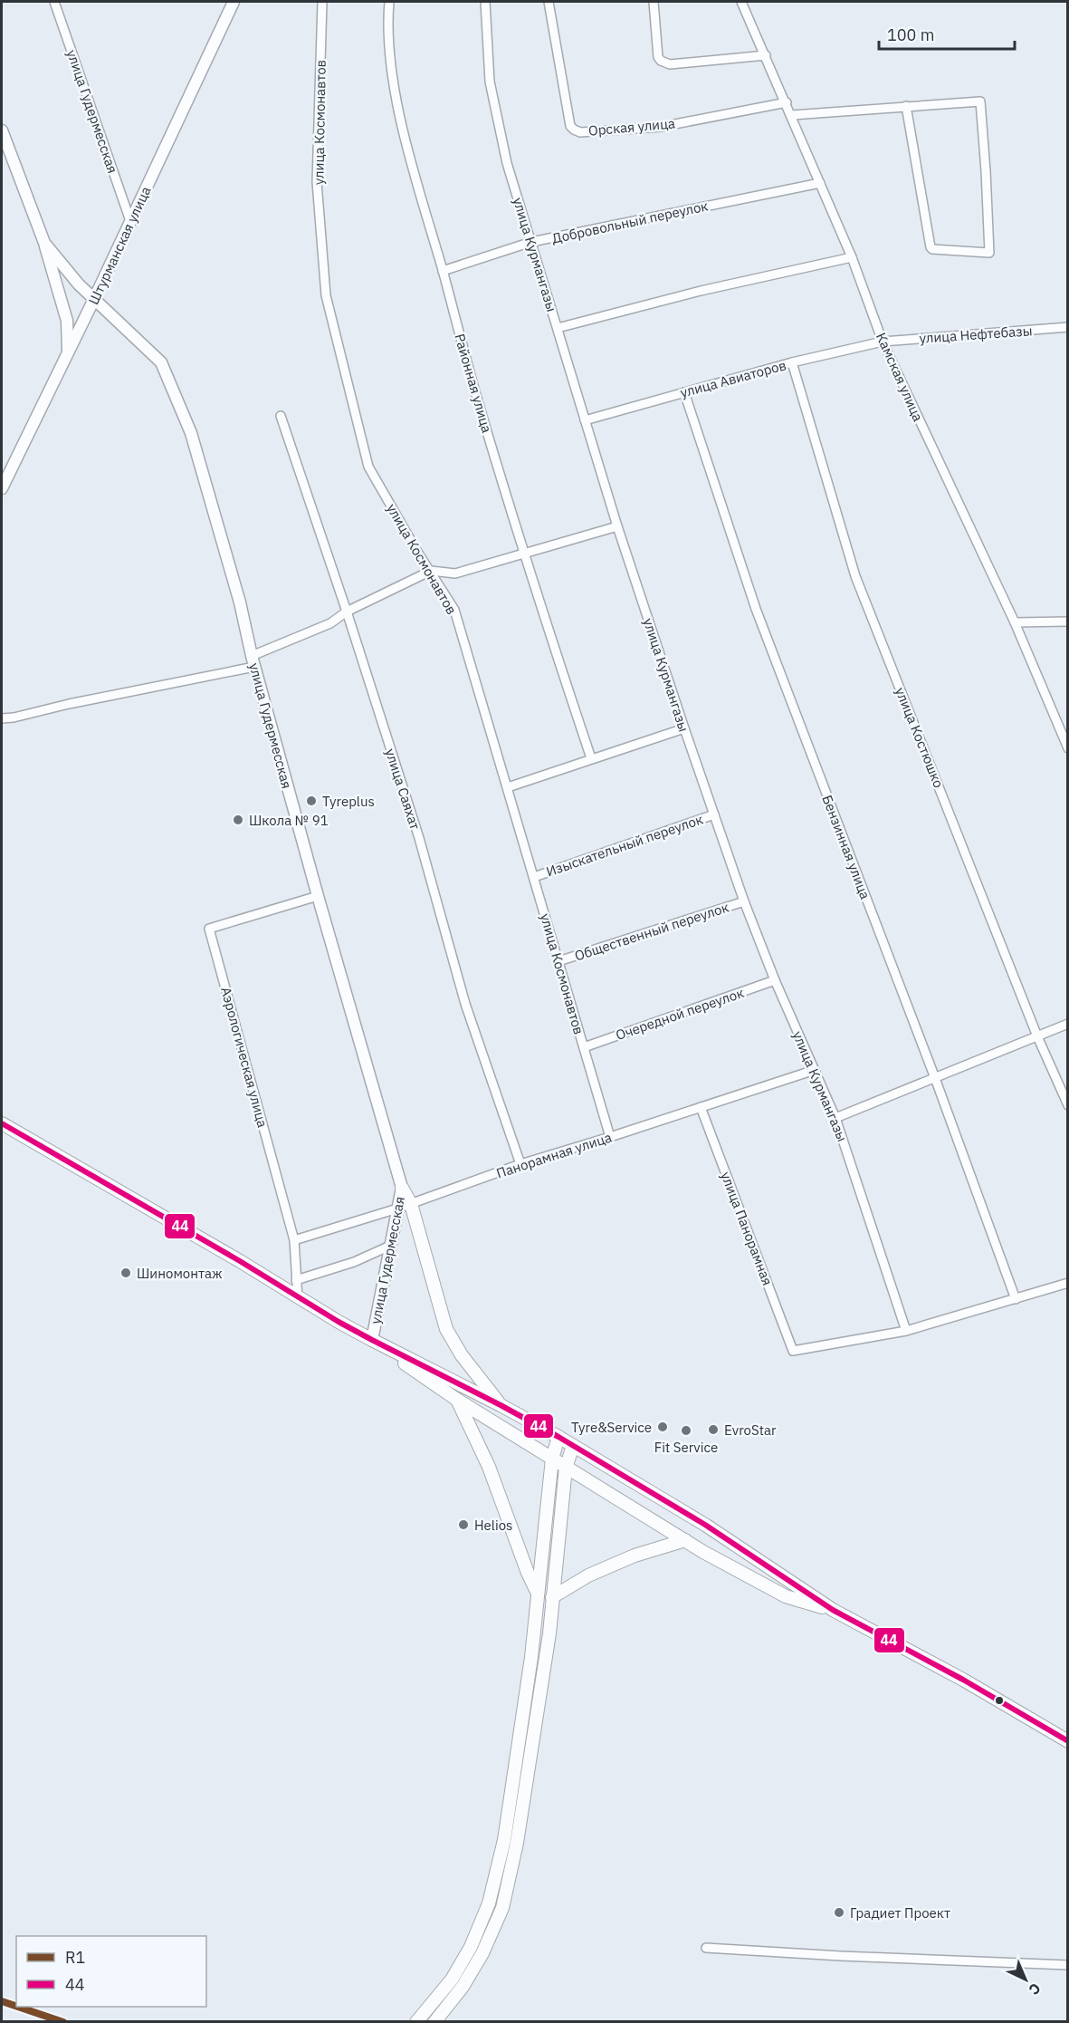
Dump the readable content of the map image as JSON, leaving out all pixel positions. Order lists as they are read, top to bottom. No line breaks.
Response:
{"streets":{"main road":["улица Гудермесская","Штурманская улица"],"street":["улица Космонавтов","Орская улица","Добровольный переулок","улица Курмангазы","улица Нефтебазы","Камская улица","улица Авиаторов","Районная улица","улица Костюшко","улица Саяхат","Изыскательный переулок","Бензинная улица","Общественный переулок","Очередной переулок","Аэрологическая улица","Панорамная улица","улица Панорамная"]},"crossings":[["улица Гудермесская","Штурманская улица"],["улица Гудермесская","Аэрологическая улица"],["улица Гудермесская","Панорамная улица"],["улица Космонавтов","Изыскательный переулок"],["улица Космонавтов","Общественный переулок"],["улица Космонавтов","Очередной переулок"],["улица Космонавтов","Панорамная улица"],["Орская улица","Камская улица"],["Добровольный переулок","улица Курмангазы"],["Добровольный переулок","Камская улица"],["Добровольный переулок","Районная улица"],["улица Курмангазы","улица Авиаторов"],["улица Курмангазы","Изыскательный переулок"],["улица Курмангазы","Общественный переулок"],["улица Курмангазы","Очередной переулок"],["улица Курмангазы","Панорамная улица"],["улица Курмангазы","улица Панорамная"],["улица Нефтебазы","Камская улица"],["улица Нефтебазы","улица Авиаторов"],["Камская улица","улица Авиаторов"],["улица Авиаторов","улица Костюшко"],["улица Авиаторов","Бензинная улица"],["улица Саяхат","Панорамная улица"],["Аэрологическая улица","Панорамная улица"],["Панорамная улица","улица Панорамная"]],"places":["Tyreplus","Школа № 91","Шиномонтаж","Tyre&Service","EvroStar","Fit Service","Helios","Градиет Проект"],"lines":["transit line 44","transit line R1"],"legend":["R1","44"],"scale_bar":"100 m","north":"bottom right"}
